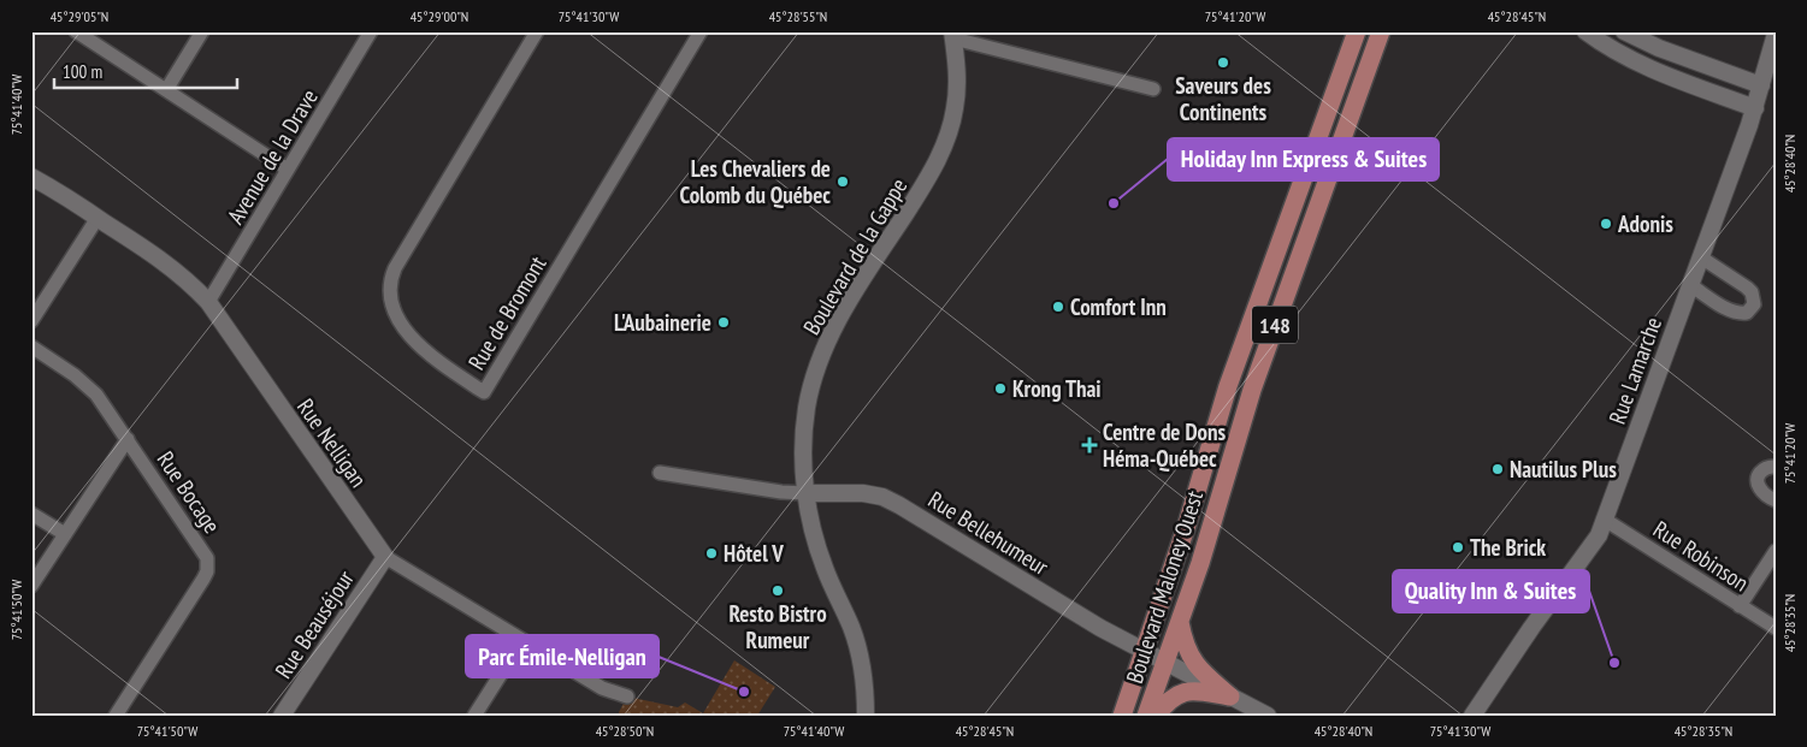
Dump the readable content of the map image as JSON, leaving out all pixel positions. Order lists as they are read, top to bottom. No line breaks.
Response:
{"streets":{"main road":["148","Boulevard Maloney Ouest"],"street":["Avenue de la Drave","Boulevard de la Gappe","Rue de Bromont","Rue Lamarche","Rue Nelligan","Rue Bocage","Rue Bellehumeur","Rue Robinson","Rue Beauséjour"]},"crossings":[["Avenue de la Drave","Rue Nelligan"],["Boulevard de la Gappe","Rue Bellehumeur"],["Rue Lamarche","Rue Robinson"],["Rue Nelligan","Rue Beauséjour"],["Rue Bellehumeur","Boulevard Maloney Ouest"]],"places":{"other":["Saveurs des Continents","Les Chevaliers de Colomb du Québec","Holiday Inn Express & Suites","Adonis","Comfort Inn","L'Aubainerie","Krong Thai","Nautilus Plus","The Brick","Hôtel V","Resto Bistro Rumeur","Quality Inn & Suites","Parc Émile-Nelligan"],"health":["Centre de Dons Héma-Québec"]},"scale_bar":"100 m","coordinates":["45°29'05\"N","45°29'00\"N","75°41'30\"W","45°28'55\"N","75°41'20\"W","45°28'45\"N","75°41'40\"W","45°28'40\"N","75°41'50\"W","45°28'35\"N","45°28'50\"N"]}
